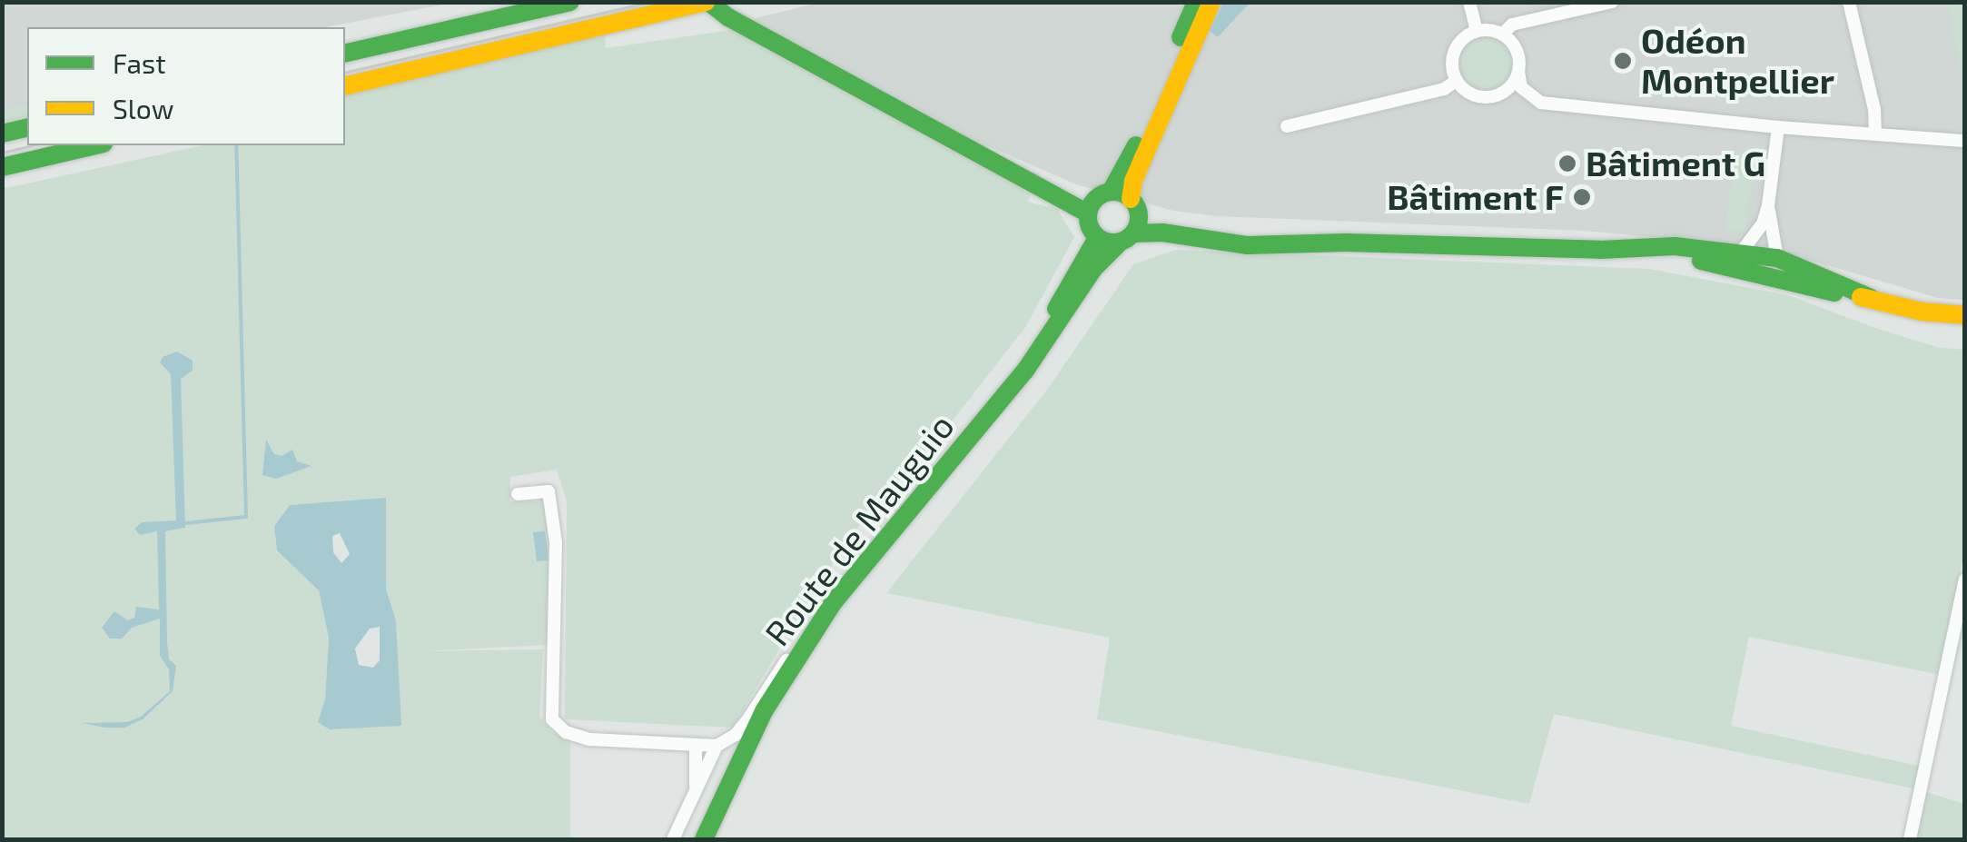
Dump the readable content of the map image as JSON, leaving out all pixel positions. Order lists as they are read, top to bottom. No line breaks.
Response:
{"streets":{"main road":["Route de Mauguio"]},"places":["Odéon Montpellier","Bâtiment G","Bâtiment F"],"legend":["Fast","Slow"]}
